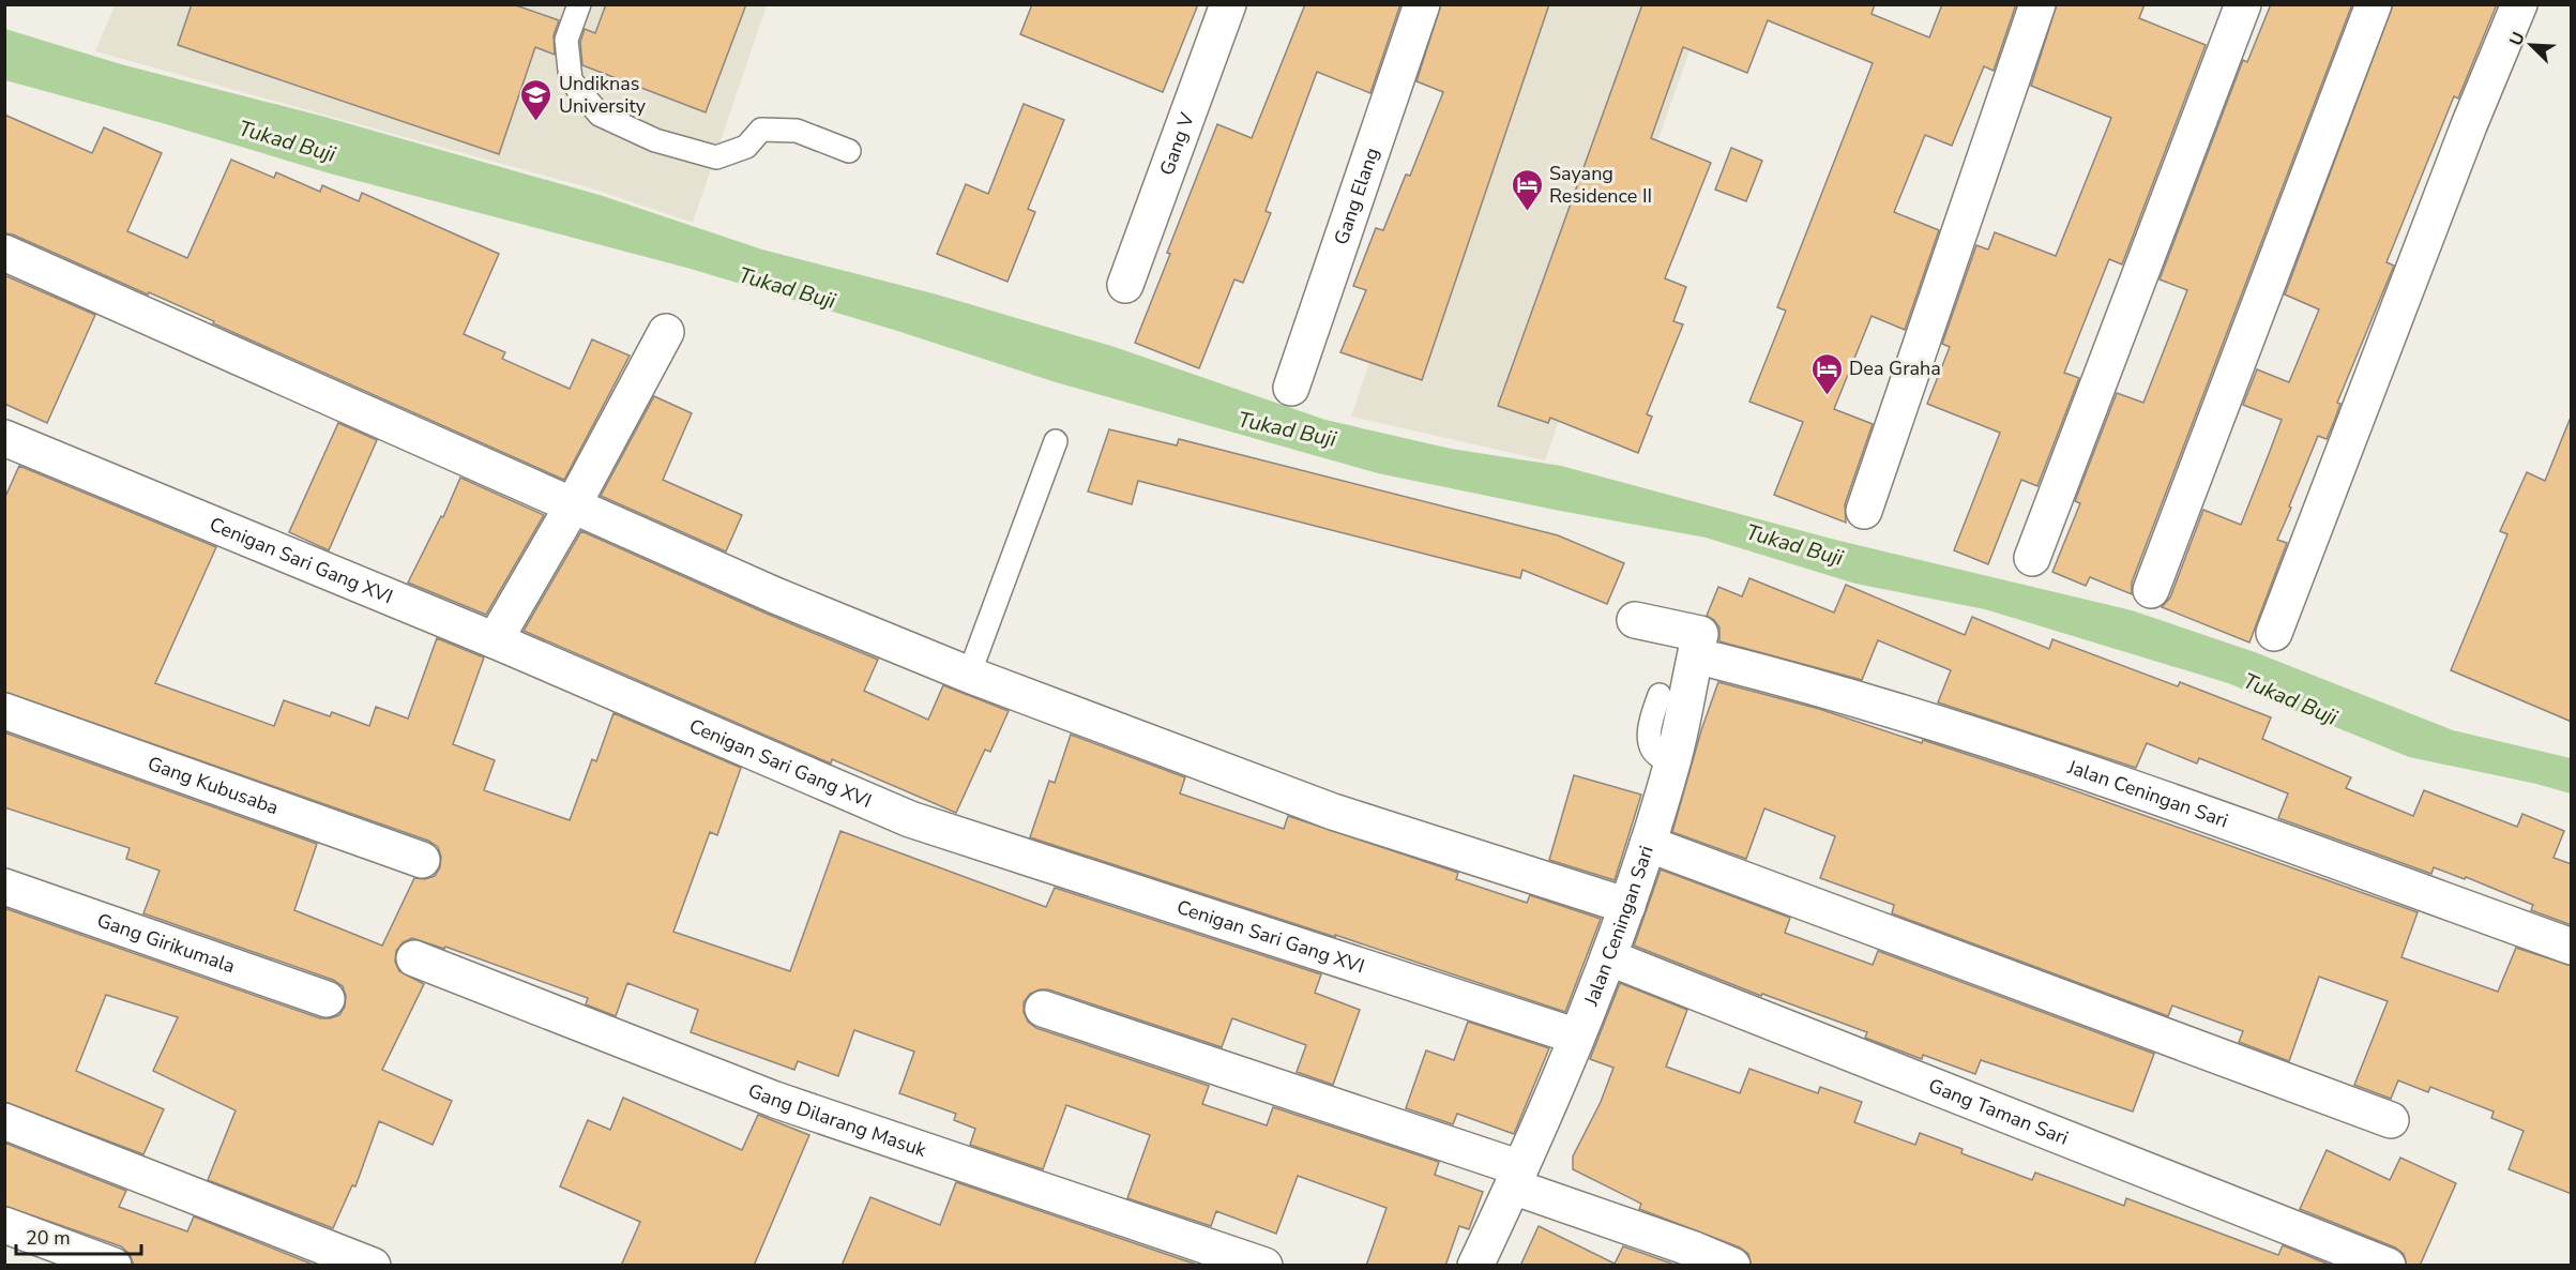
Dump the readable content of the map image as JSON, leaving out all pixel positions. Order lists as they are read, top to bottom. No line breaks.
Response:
{"streets":{"street":["Gang V","Gang Elang","Cenigan Sari Gang XVI","Gang Kubusaba","Jalan Ceningan Sari","Gang Girikumala","Gang Taman Sari","Gang Dilarang Masuk"]},"crossings":[["Cenigan Sari Gang XVI","Jalan Ceningan Sari"],["Jalan Ceningan Sari","Gang Taman Sari"]],"water":["Tukad Buji"],"places":{"school or university":["Undiknas University"],"hotel":["Sayang Residence II","Dea Graha"]},"scale_bar":"20 m","north":"top left"}
